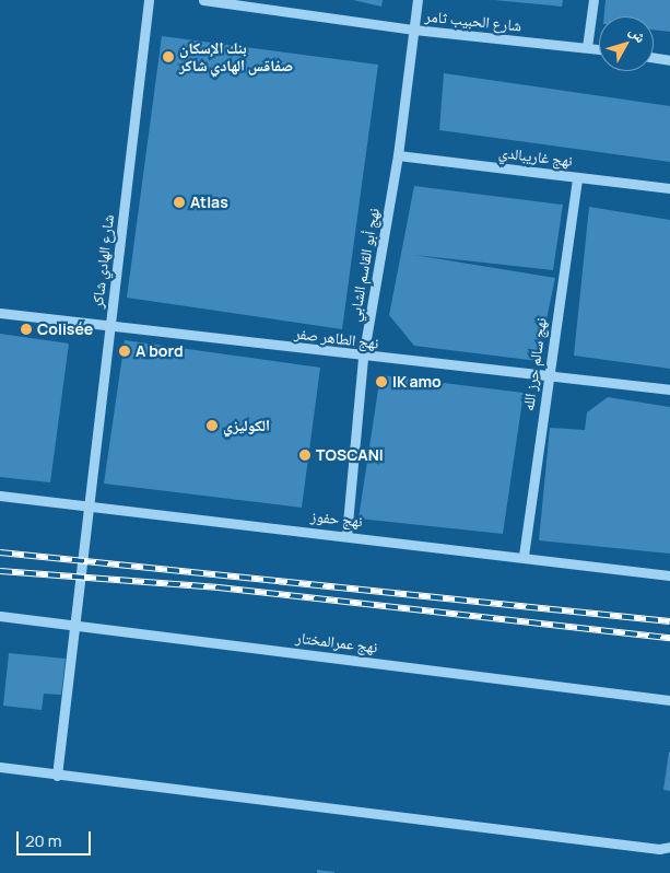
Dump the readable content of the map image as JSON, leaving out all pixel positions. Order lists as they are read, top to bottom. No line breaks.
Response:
{"streets":{"street":["شارع الحبيب ثامر","نهج غاريبالدي","شارع الهادي شاكر","نهج أبو القاسم الشابي","نهج الطاهر صفر","نهج سالم حرز الله","نهج حفوز","نهج عمرالمختار"]},"crossings":[["شارع الحبيب ثامر","نهج أبو القاسم الشابي"],["نهج غاريبالدي","نهج أبو القاسم الشابي"],["نهج غاريبالدي","نهج سالم حرز الله"],["شارع الهادي شاكر","نهج الطاهر صفر"],["شارع الهادي شاكر","نهج حفوز"],["شارع الهادي شاكر","نهج عمرالمختار"],["نهج أبو القاسم الشابي","نهج الطاهر صفر"],["نهج أبو القاسم الشابي","نهج حفوز"],["نهج الطاهر صفر","نهج سالم حرز الله"],["نهج سالم حرز الله","نهج حفوز"]],"places":["بنك الإسكان صفاقس الهادي شاكر","Atlas","Colisée","A bord","IK amo","الكوليزي","TOSCANI"],"scale_bar":"20 m","north":"top right"}
